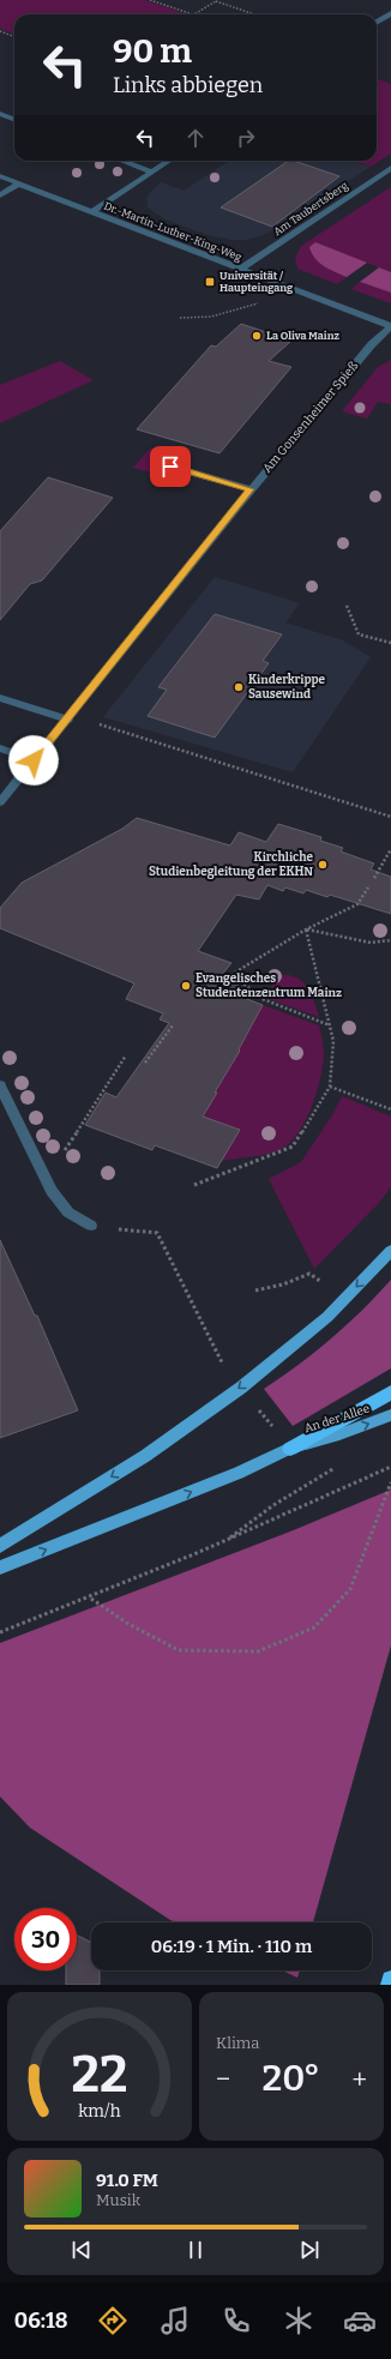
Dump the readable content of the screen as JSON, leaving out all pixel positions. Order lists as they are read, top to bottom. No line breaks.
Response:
{"streets":{"main road":["An der Allee"],"street":["Am Taubertsberg","Dr.-Martin-Luther-King-Weg","Am Gonsenheimer Spieß"]},"crossings":[["Am Taubertsberg","Dr.-Martin-Luther-King-Weg"],["Dr.-Martin-Luther-King-Weg","Am Gonsenheimer Spieß"]],"places":{"transit":["Universität / Haupteingang"],"other":["La Oliva Mainz","Kinderkrippe Sausewind","Kirchliche Studienbegleitung der EKHN","Evangelisches Studentenzentrum Mainz"]},"page":{"turn":["90 m","Links abbiegen"],"limit":"30","trip":"06:19 · 1 Min. · 110 m","tile":"Klima","heat":["−","20°","+"],"song":["91.0 FM","Musik"],"tabs":"06:18","gauge":["22","km/h"]}}
